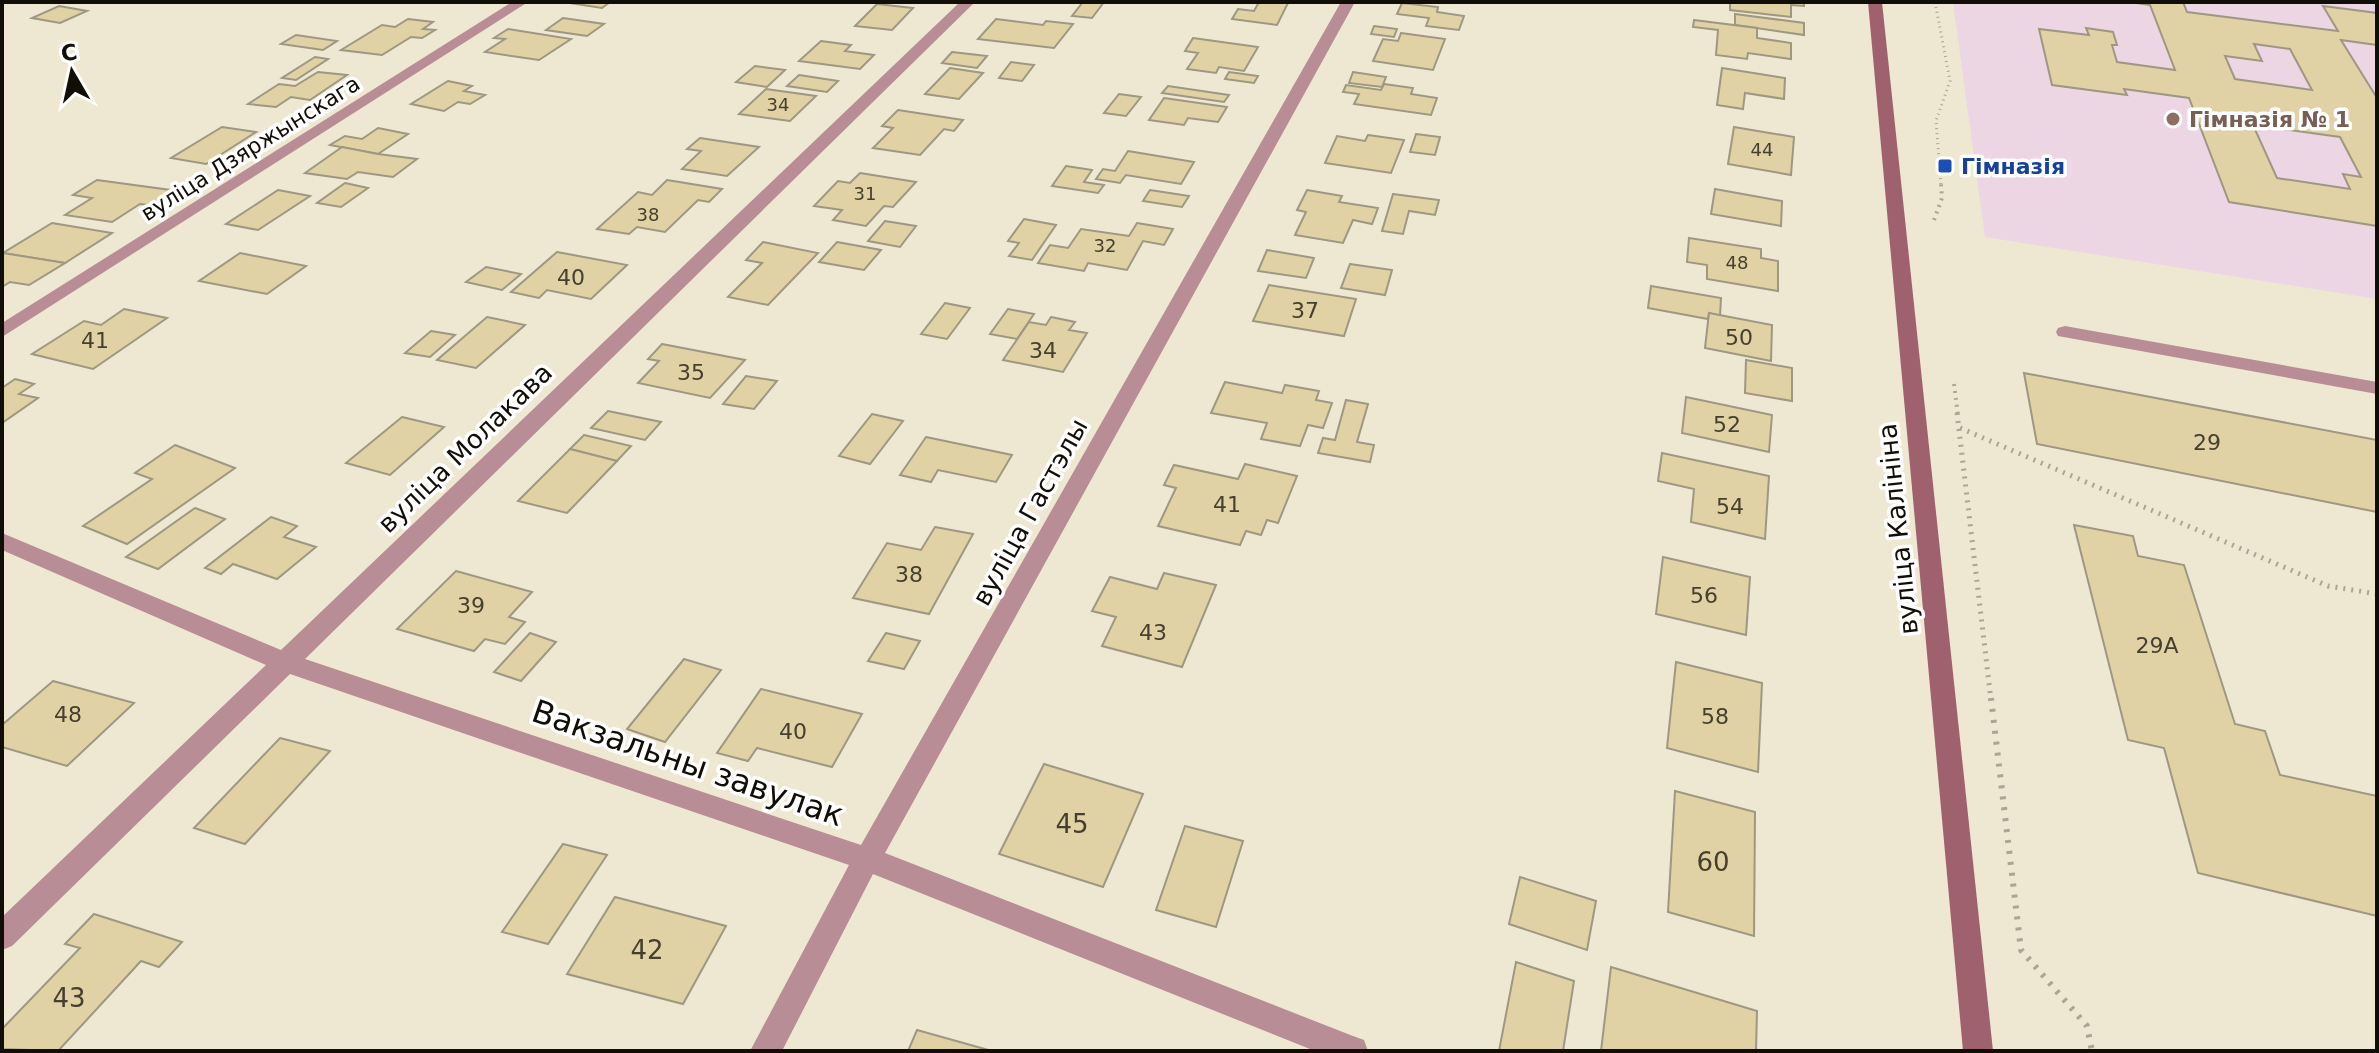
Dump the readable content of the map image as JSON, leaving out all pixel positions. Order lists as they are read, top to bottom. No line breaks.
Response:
{"streets":{"main road":["вуліца Калініна"],"street":["вуліца Дзяржынскага","вуліца Молакава","вуліца Гастэлы","Вакзальны завулак"]},"crossings":[["вуліца Молакава","Вакзальны завулак"],["вуліца Гастэлы","Вакзальны завулак"]],"places":{"other":["Гімназія № 1"],"transit":["Гімназія"]},"house_numbers":["34","44","31","38","32","48","40","37","50","41","34","35","52","29","41","54","38","56","39","43","29А","48","58","40","45","60","42","43"],"north":"top"}
